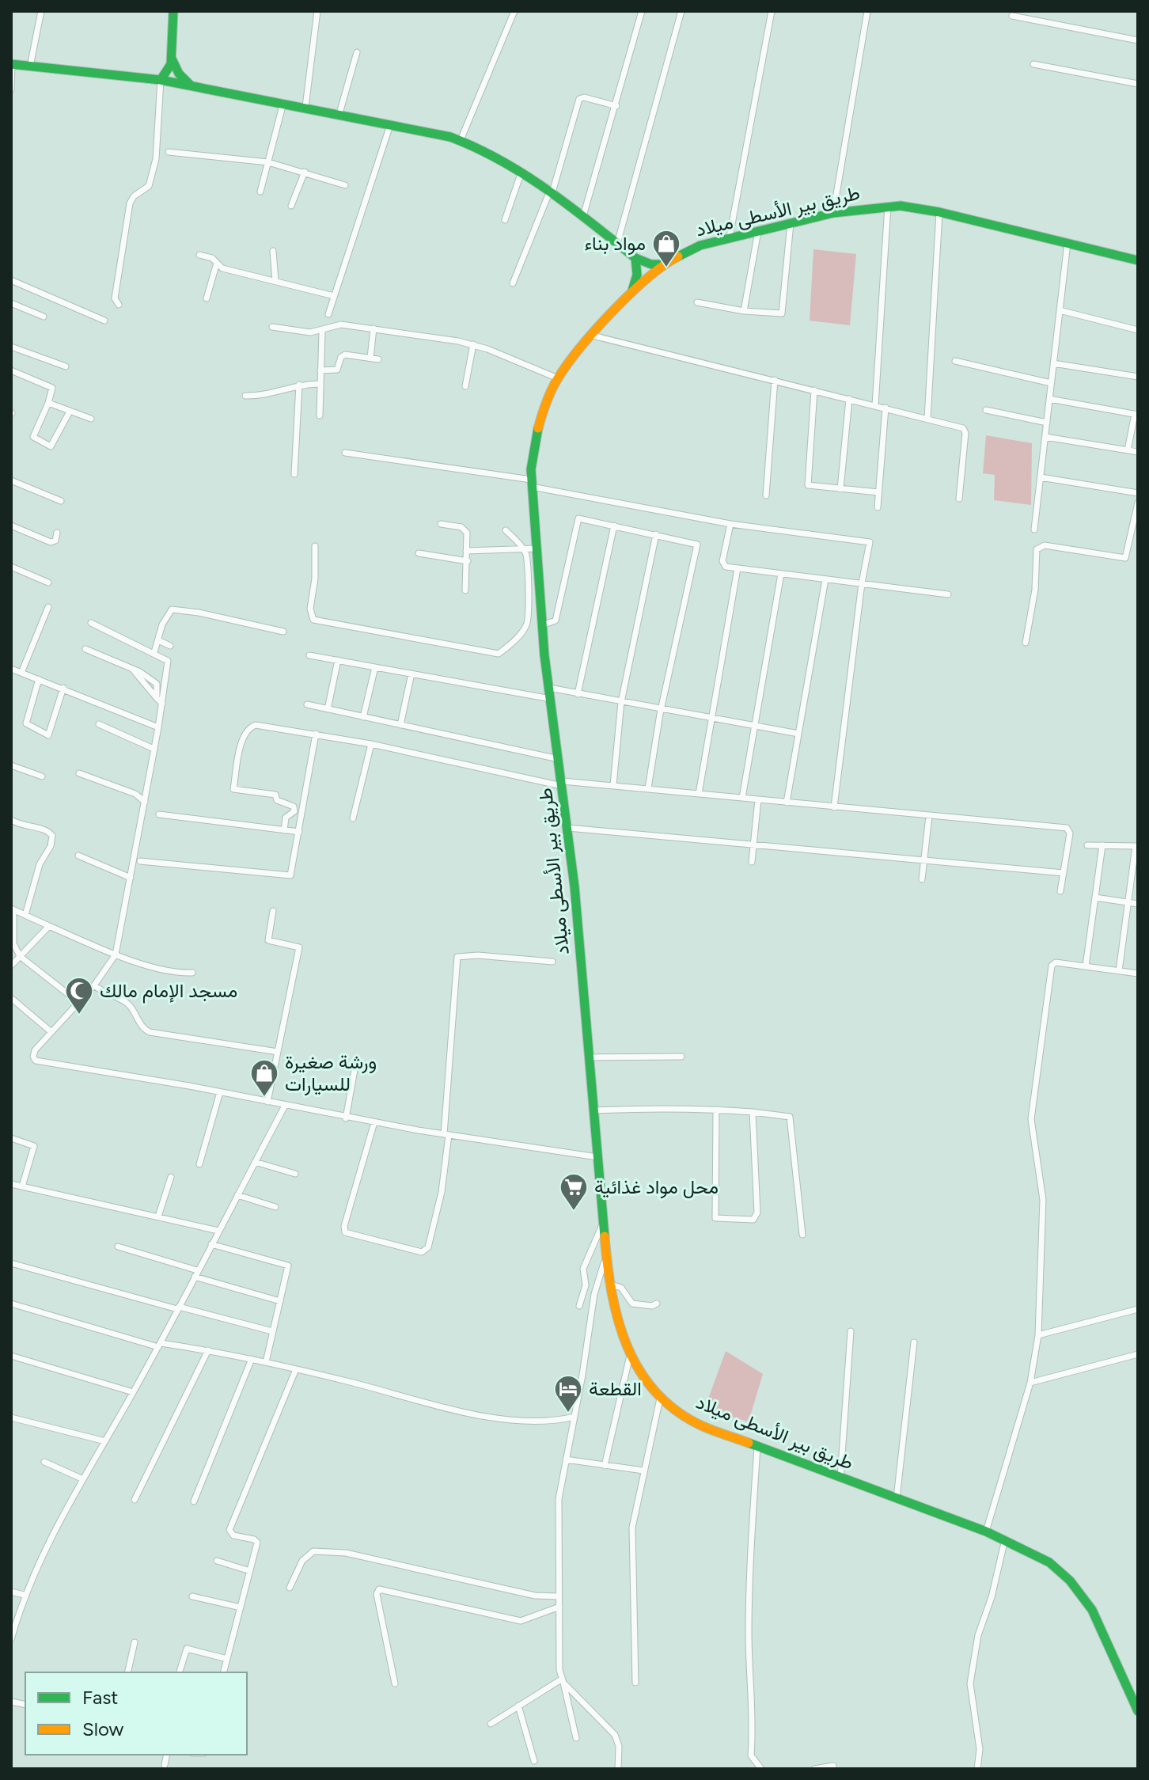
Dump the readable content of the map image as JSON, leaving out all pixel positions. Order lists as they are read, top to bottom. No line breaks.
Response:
{"streets":{"main road":["طريق بير الأسطى ميلاد"]},"places":{"shop":["مواد بناء","ورشة صغيرة للسيارات"],"mosque":["مسجد الإمام مالك"],"supermarket":["محل مواد غذائية"],"hotel":["القطعة"]},"legend":["Fast","Slow"]}
